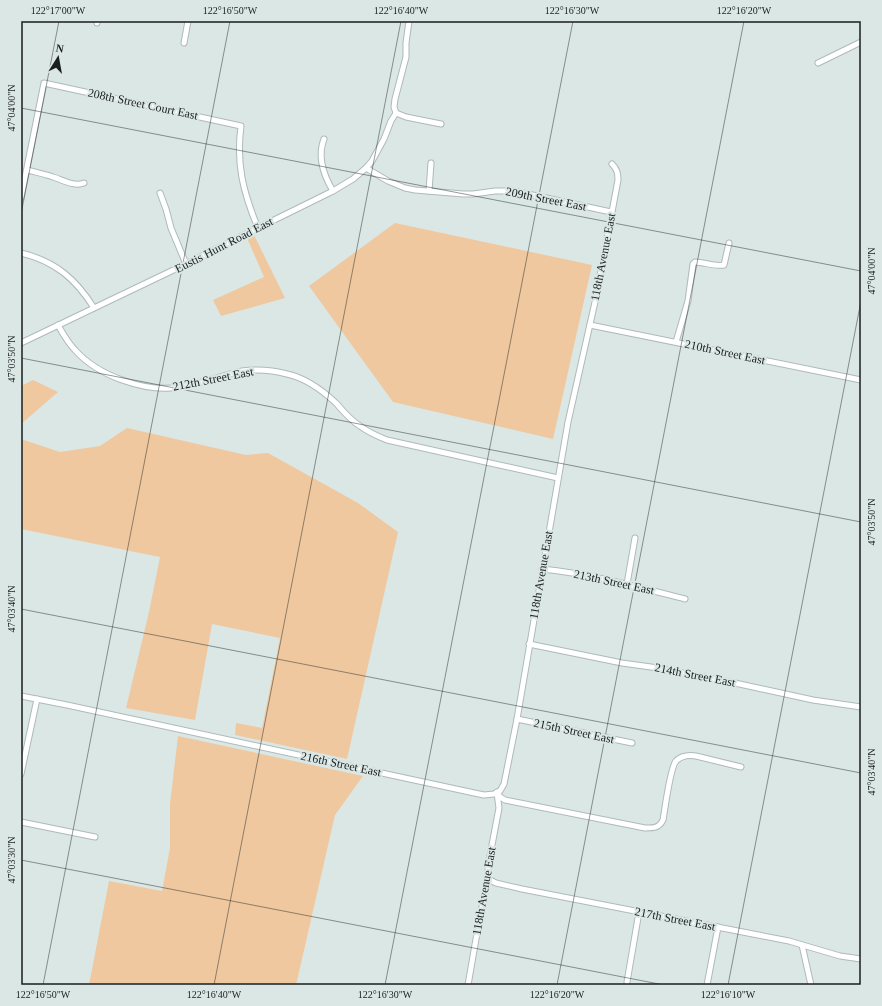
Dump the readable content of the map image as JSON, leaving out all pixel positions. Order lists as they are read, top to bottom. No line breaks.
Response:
{"streets":{"street":["208th Street Court East","209th Street East","Eustis Hunt Road East","118th Avenue East","210th Street East","212th Street East","213th Street East","214th Street East","215th Street East","216th Street East","217th Street East"]},"crossings":[["208th Street Court East","Eustis Hunt Road East"],["209th Street East","Eustis Hunt Road East"],["209th Street East","118th Avenue East"],["Eustis Hunt Road East","212th Street East"],["118th Avenue East","210th Street East"],["118th Avenue East","212th Street East"],["118th Avenue East","213th Street East"],["118th Avenue East","214th Street East"],["118th Avenue East","215th Street East"],["118th Avenue East","216th Street East"],["118th Avenue East","217th Street East"]],"north":"top","coordinates":["122°17'00\"W","122°16'50\"W","122°16'40\"W","122°16'30\"W","122°16'20\"W","47°04'00\"N","47°03'50\"N","47°03'40\"N","47°03'30\"N","122°16'10\"W"]}
